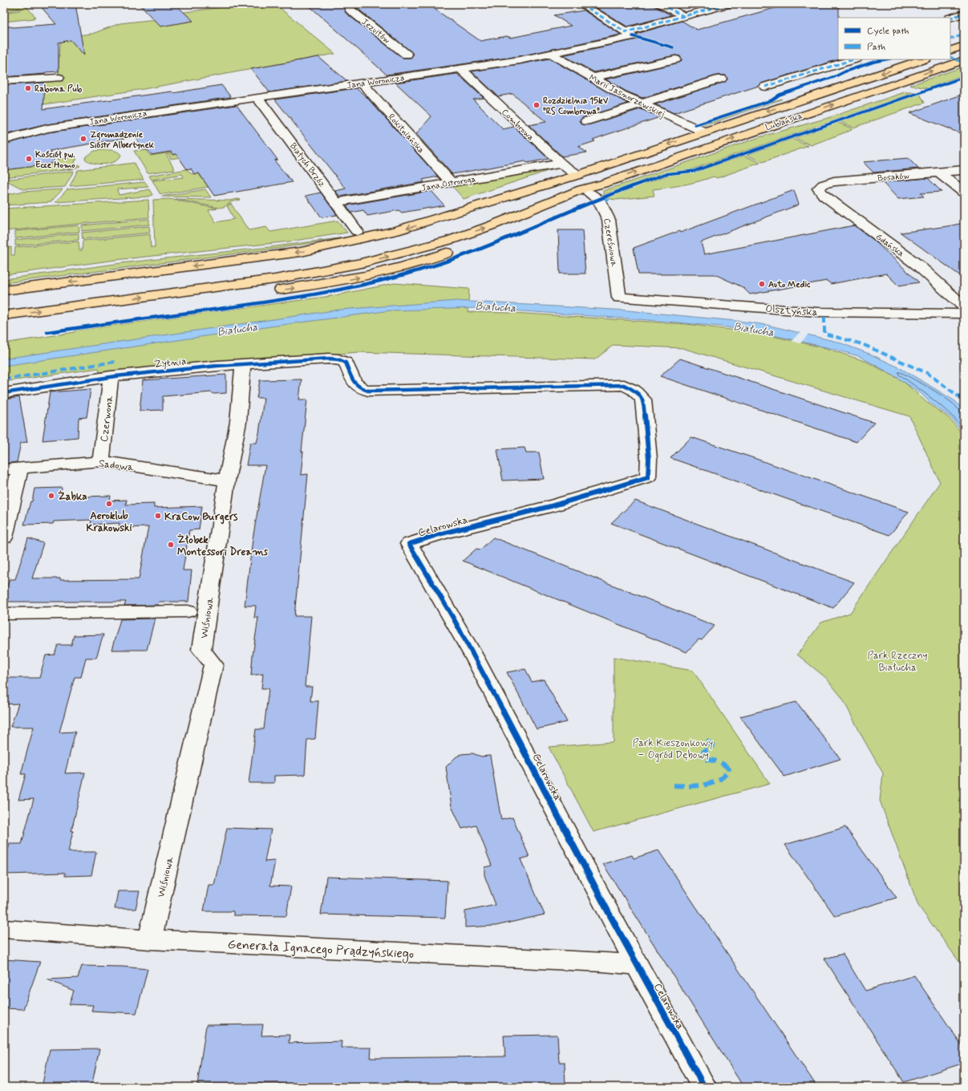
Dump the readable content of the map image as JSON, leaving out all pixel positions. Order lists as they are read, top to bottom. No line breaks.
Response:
{"streets":{"main road":["Lublańska"],"street":["Jezuitów","Jana Woronicza","Marii Jasnorzewskiej","Combrowa","Rokitniańska","Białych Brzóz","Bosaków","Jana Ostroroga","Czereśniowa","Gdańska","Olsztyńska","Żytnia","Czerwona","Sadowa","Celarowska","Wiśniowa","Generała Ignacego Prądzyńskiego"]},"crossings":[["Jana Woronicza","Marii Jasnorzewskiej"],["Jana Woronicza","Combrowa"],["Jana Woronicza","Rokitniańska"],["Jana Woronicza","Białych Brzóz"],["Marii Jasnorzewskiej","Lublańska"],["Lublańska","Combrowa"],["Combrowa","Jana Ostroroga"],["Rokitniańska","Jana Ostroroga"],["Białych Brzóz","Jana Ostroroga"],["Bosaków","Gdańska"],["Czereśniowa","Olsztyńska"],["Żytnia","Czerwona"],["Żytnia","Celarowska"],["Żytnia","Wiśniowa"],["Czerwona","Sadowa"],["Sadowa","Wiśniowa"],["Celarowska","Generała Ignacego Prądzyńskiego"],["Wiśniowa","Generała Ignacego Prądzyńskiego"]],"water":["Białucha"],"parks":["Park Rzeczny Białucha","Park Kieszonkowy – Ogród Dębowy"],"places":["Rabona Pub","Rozdzielnia 15kV \"RS Combrowa\"","Zgromadzenie Sióstr Albertynek","Kościół pw. Ecce Homo","Auto Medic","Żabka","Aeroklub Krakowski","KraCow Burgers","Żłobek Montessori Dreams"],"legend":["Cycle path","Path"]}
